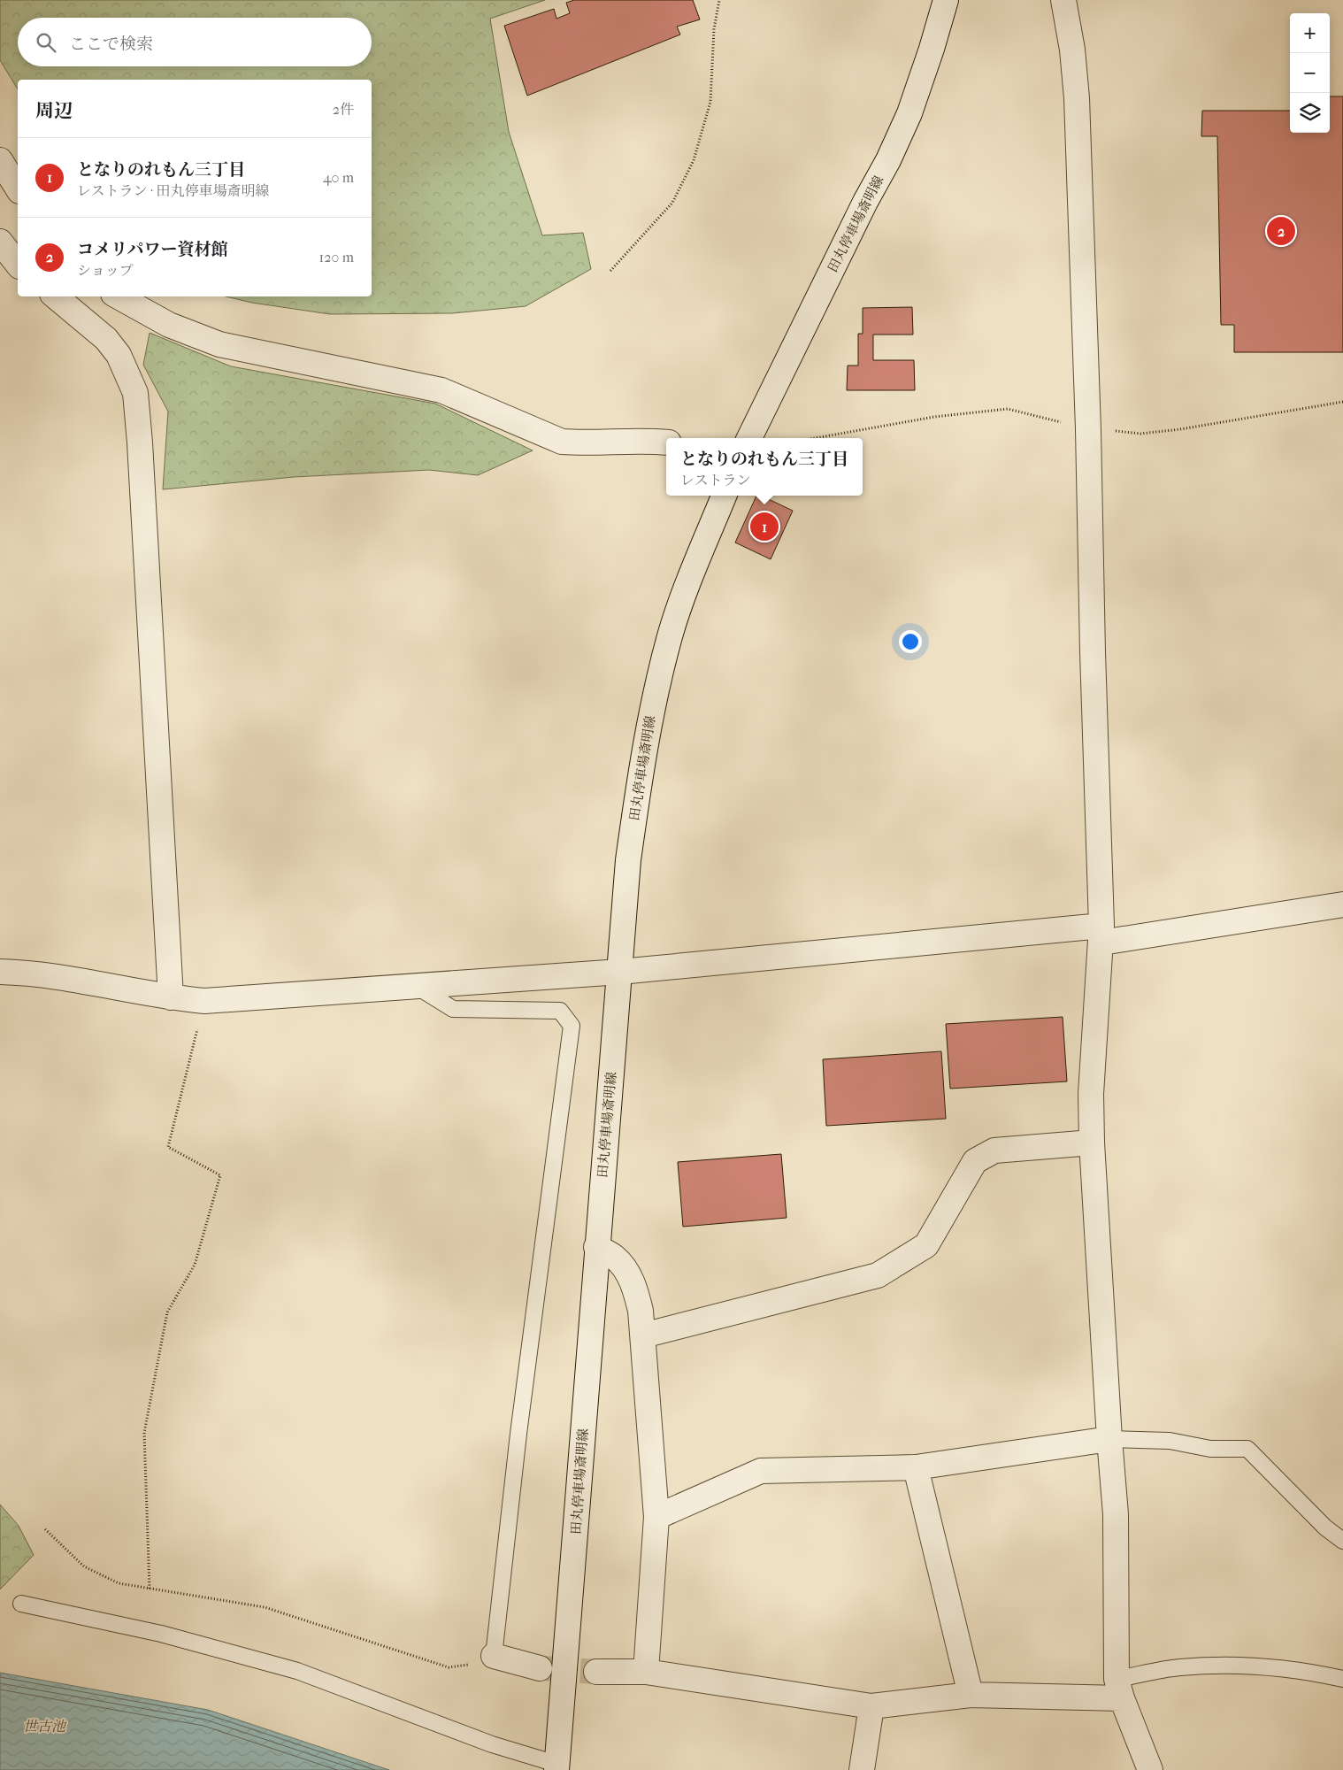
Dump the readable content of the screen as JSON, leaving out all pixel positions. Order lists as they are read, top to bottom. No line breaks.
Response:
{"streets":{"street":["田丸停車場斎明線"]},"water":["世古池"],"page":{"map_buttons":["+","−"],"search":"ここで検索","heading":["周辺","2件"],"list":[{"mark":"1","name":"となりのれもん三丁目","note":"レストラン · 田丸停車場斎明線","value":"40 m"},{"mark":"2","name":"コメリパワー資材館","note":"ショップ","value":"120 m"}],"pins":["2","1"],"popup":["となりのれもん三丁目","レストラン"]}}
